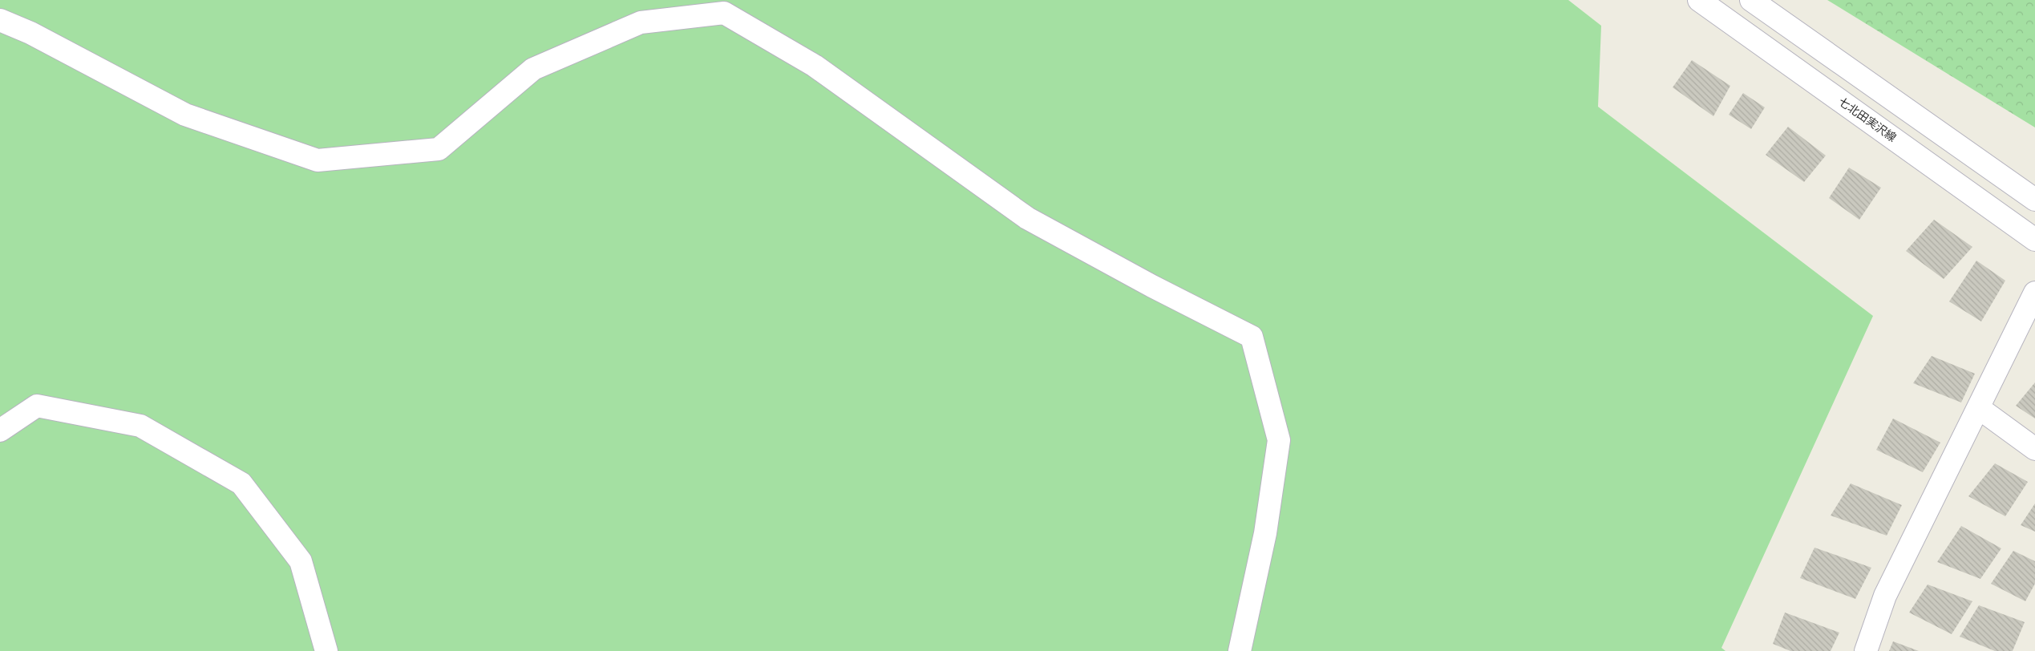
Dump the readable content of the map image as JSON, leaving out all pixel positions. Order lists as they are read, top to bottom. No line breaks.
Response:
{"streets":{"street":["七北田実沢線"]}}
